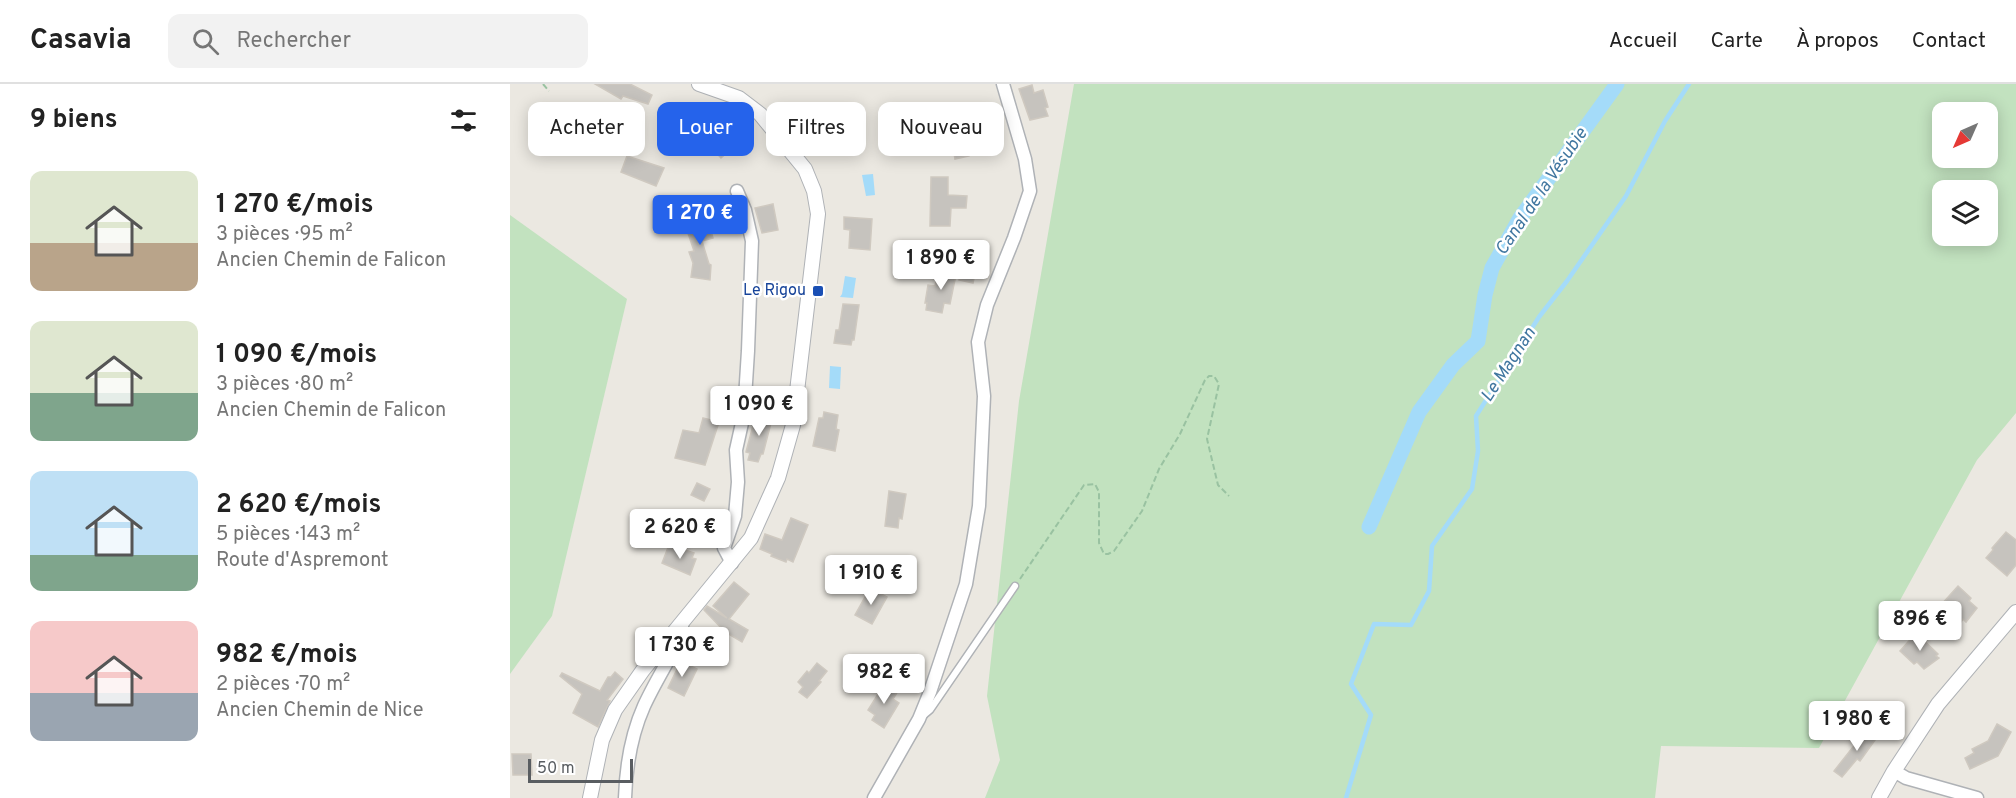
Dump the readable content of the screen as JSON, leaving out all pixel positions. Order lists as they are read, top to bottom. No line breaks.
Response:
{"water":["Canal de la Vésubie","Le Magnan"],"places":{"transit":["Le Rigou"]},"scale_bar":"50 m","north":"bottom left","page":{"header":"Casavia","search":"Rechercher","nav":["Accueil","Carte","À propos","Contact"],"heading":"9 biens","chip":["Acheter","Louer","Filtres","Nouveau"],"list":[{"name":"1 270 €/mois","note":"3 pièces · 95 m² · Ancien Chemin de Falicon"},{"name":"1 090 €/mois","note":"3 pièces · 80 m² · Ancien Chemin de Falicon"},{"name":"2 620 €/mois","note":"5 pièces · 143 m² · Route d'Aspremont"},{"name":"982 €/mois","note":"2 pièces · 70 m² · Ancien Chemin de Nice"}],"price":["1 270 €","1 890 €","1 090 €","2 620 €","1 910 €","896 €","1 730 €","982 €","1 980 €"],"scale":"50 m"}}
